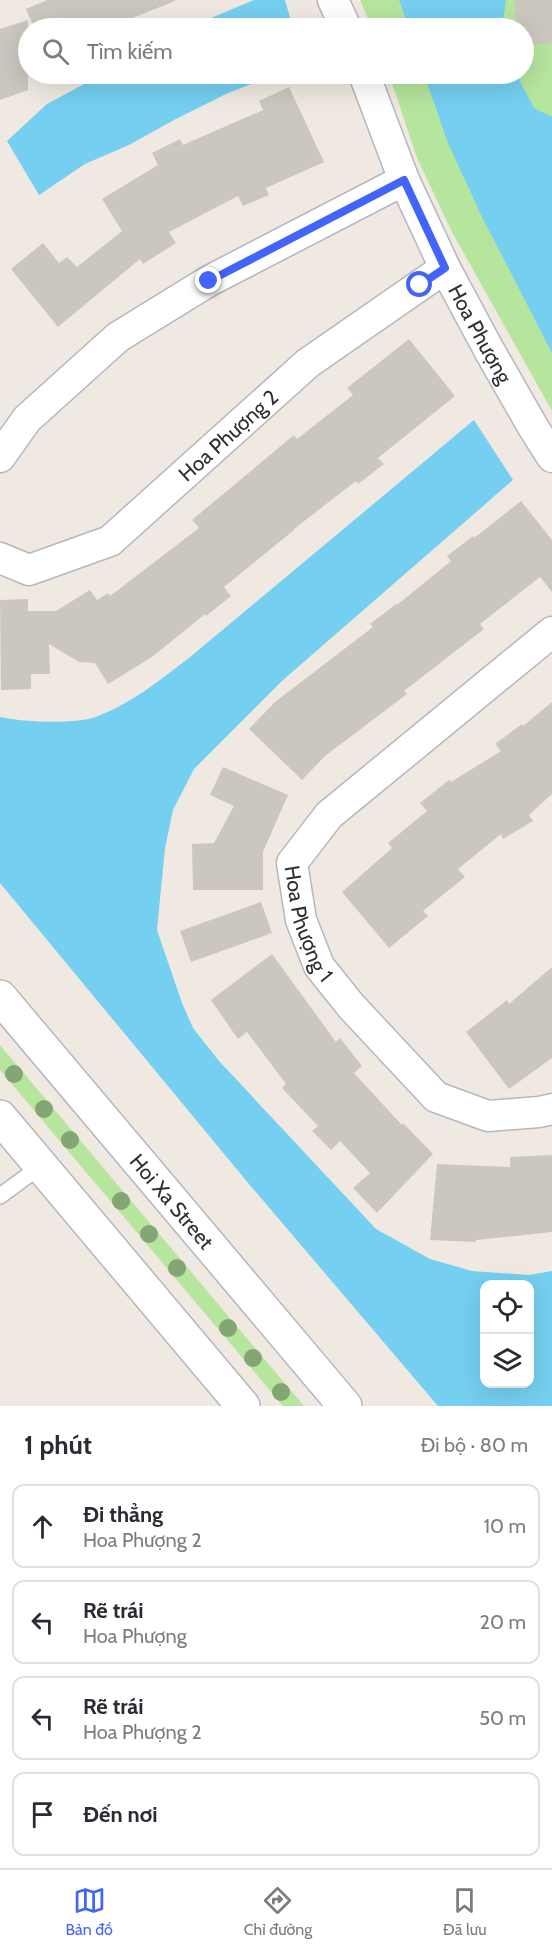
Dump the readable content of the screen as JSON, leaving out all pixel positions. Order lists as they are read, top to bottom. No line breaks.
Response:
{"streets":{"main road":["Hoi Xa Street"],"street":["Hoa Phượng","Hoa Phượng 2","Hoa Phượng 1"]},"crossings":[["Hoa Phượng","Hoa Phượng 2"]],"page":{"search":"Tìm kiếm","heading":["1 phút","Đi bộ · 80 m"],"list":[["Đi thẳng","Hoa Phượng 2","10 m"],["Rẽ trái","Hoa Phượng","20 m"],["Rẽ trái","Hoa Phượng 2","50 m"],"Đến nơi"],"nav":["Bản đồ","Chỉ đường","Đã lưu"]}}
